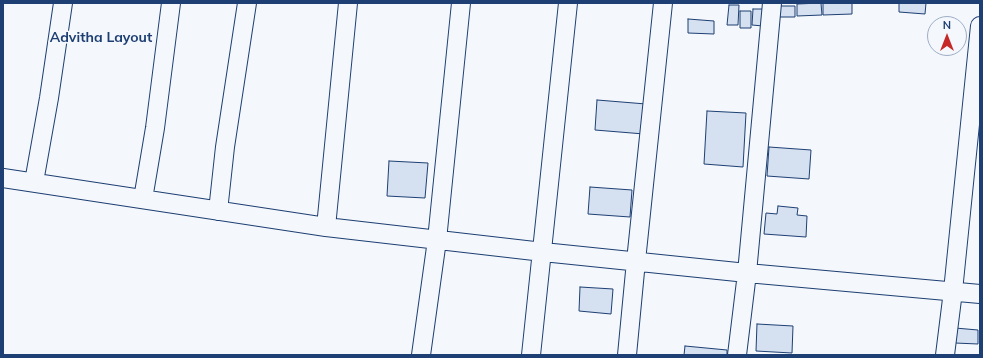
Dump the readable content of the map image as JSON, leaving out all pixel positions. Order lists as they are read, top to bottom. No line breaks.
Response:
{"districts":["Advitha Layout"],"north":"top"}
